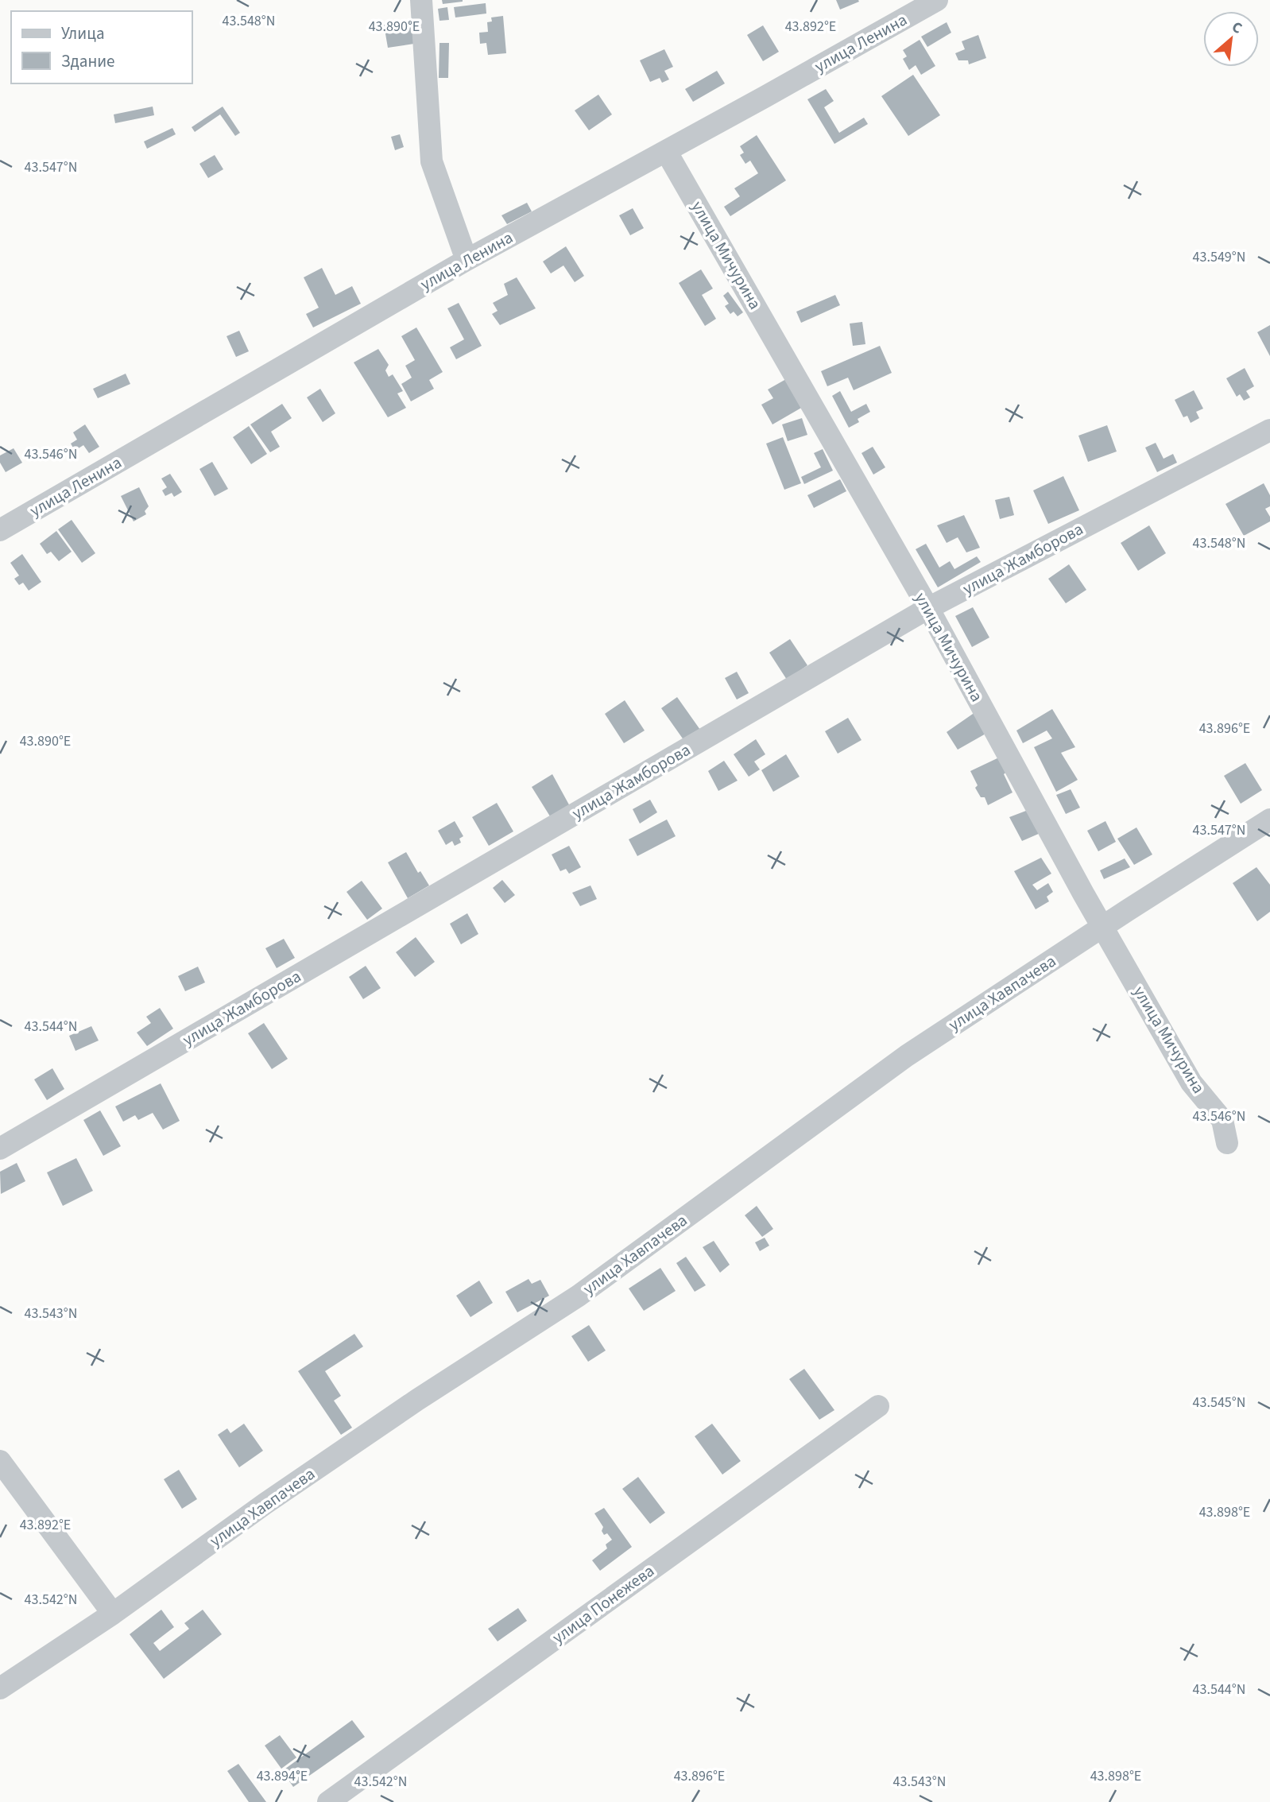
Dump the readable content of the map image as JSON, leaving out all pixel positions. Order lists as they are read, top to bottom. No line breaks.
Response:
{"streets":{"street":["улица Ленина","улица Мичурина","улица Жамборова","улица Хавпачева","улица Понежева"]},"crossings":[["улица Ленина","улица Мичурина"],["улица Мичурина","улица Жамборова"],["улица Мичурина","улица Хавпачева"]],"legend":["Улица","Здание"],"north":"top right","coordinates":["43.548°N","43.890°E","43.892°E","43.547°N","43.549°N","43.546°N","43.896°E","43.544°N","43.543°N","43.545°N","43.898°E","43.542°N","43.894°E"]}
